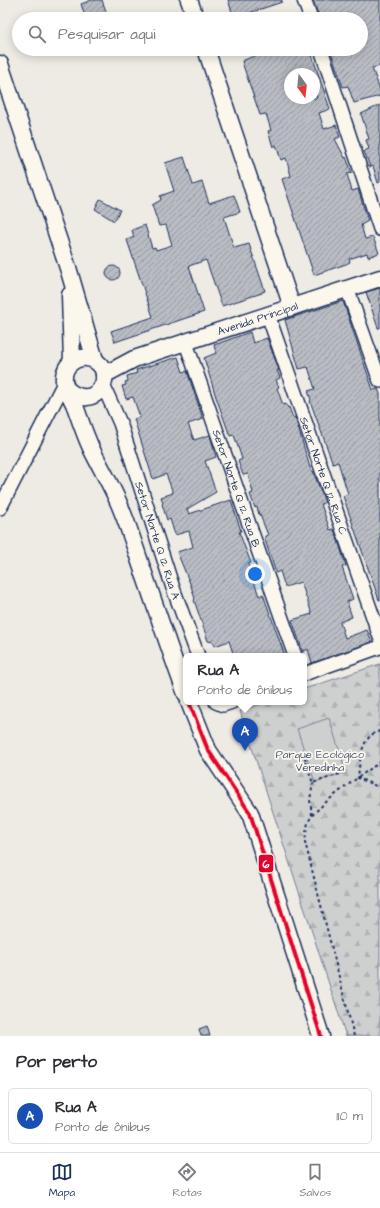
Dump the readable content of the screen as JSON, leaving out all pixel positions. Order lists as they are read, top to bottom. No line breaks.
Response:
{"streets":{"street":["Avenida Principal","Setor Norte Q 12 Rua C","Setor Norte Q 12 Rua B","Setor Norte Q 12 Rua A"]},"crossings":[["Avenida Principal","Setor Norte Q 12 Rua C"],["Avenida Principal","Setor Norte Q 12 Rua B"],["Avenida Principal","Setor Norte Q 12 Rua A"]],"parks":["Parque Ecológico Veredinha"],"lines":["transit line 6"],"north":"bottom","page":{"search":"Pesquisar aqui","popup":["Rua A","Ponto de ônibus"],"pins":"A","heading":"Por perto","list":[{"mark":"A","name":"Rua A","note":"Ponto de ônibus","value":"110 m"}],"nav":["Mapa","Rotas","Salvos"]}}
